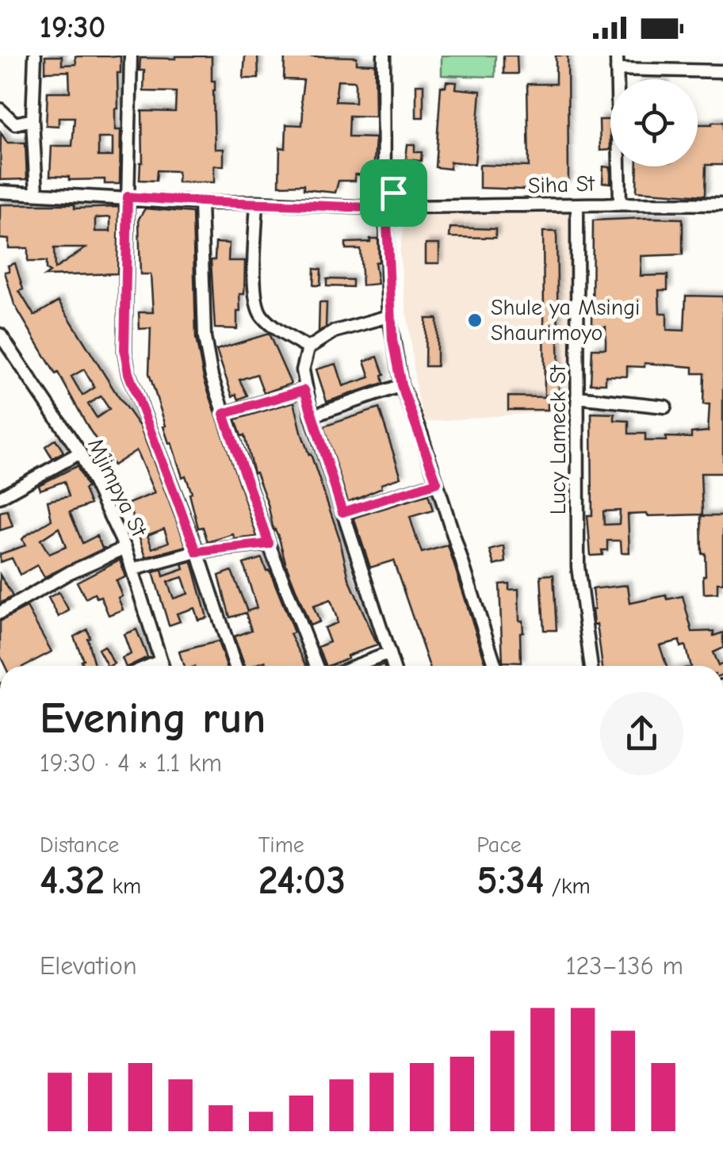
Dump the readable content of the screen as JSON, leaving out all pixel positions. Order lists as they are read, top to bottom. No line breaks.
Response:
{"streets":{"street":["Siha St","Lucy Lameck St","Mjimpya St"]},"crossings":[["Siha St","Lucy Lameck St"]],"places":["Shule ya Msingi Shaurimoyo"],"page":{"status":"19:30","heading":["Evening run","19:30 · 4 × 1.1 km"],"stats":[["Distance","4.32 km"],["Time","24:03"],["Pace","5:34 /km"]],"chart":["Elevation","123–136 m"]}}
